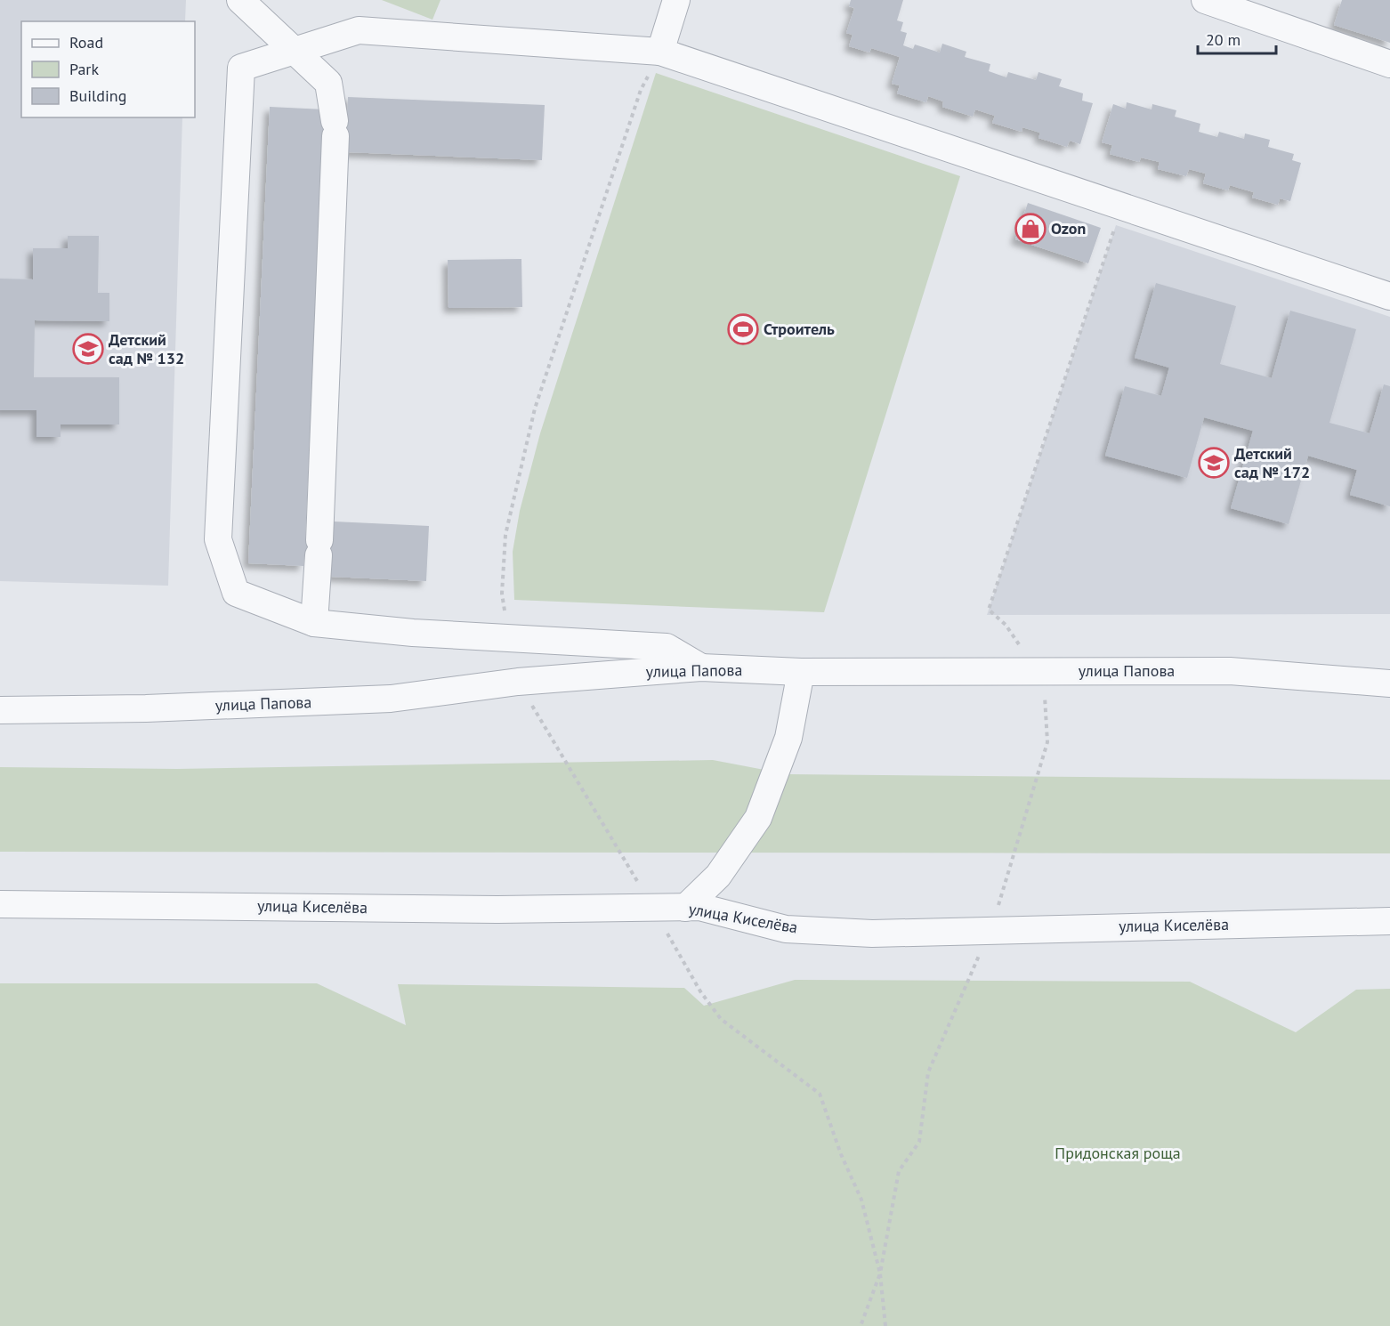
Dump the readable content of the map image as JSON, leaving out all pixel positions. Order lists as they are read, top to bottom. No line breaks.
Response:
{"streets":{"street":["улица Папова","улица Киселёва"]},"parks":["Придонская роща"],"places":{"shop":["Ozon"],"sports":["Строитель"],"school or university":["Детский сад № 132","Детский сад № 172"]},"legend":["Road","Park","Building"],"scale_bar":"20 m"}
